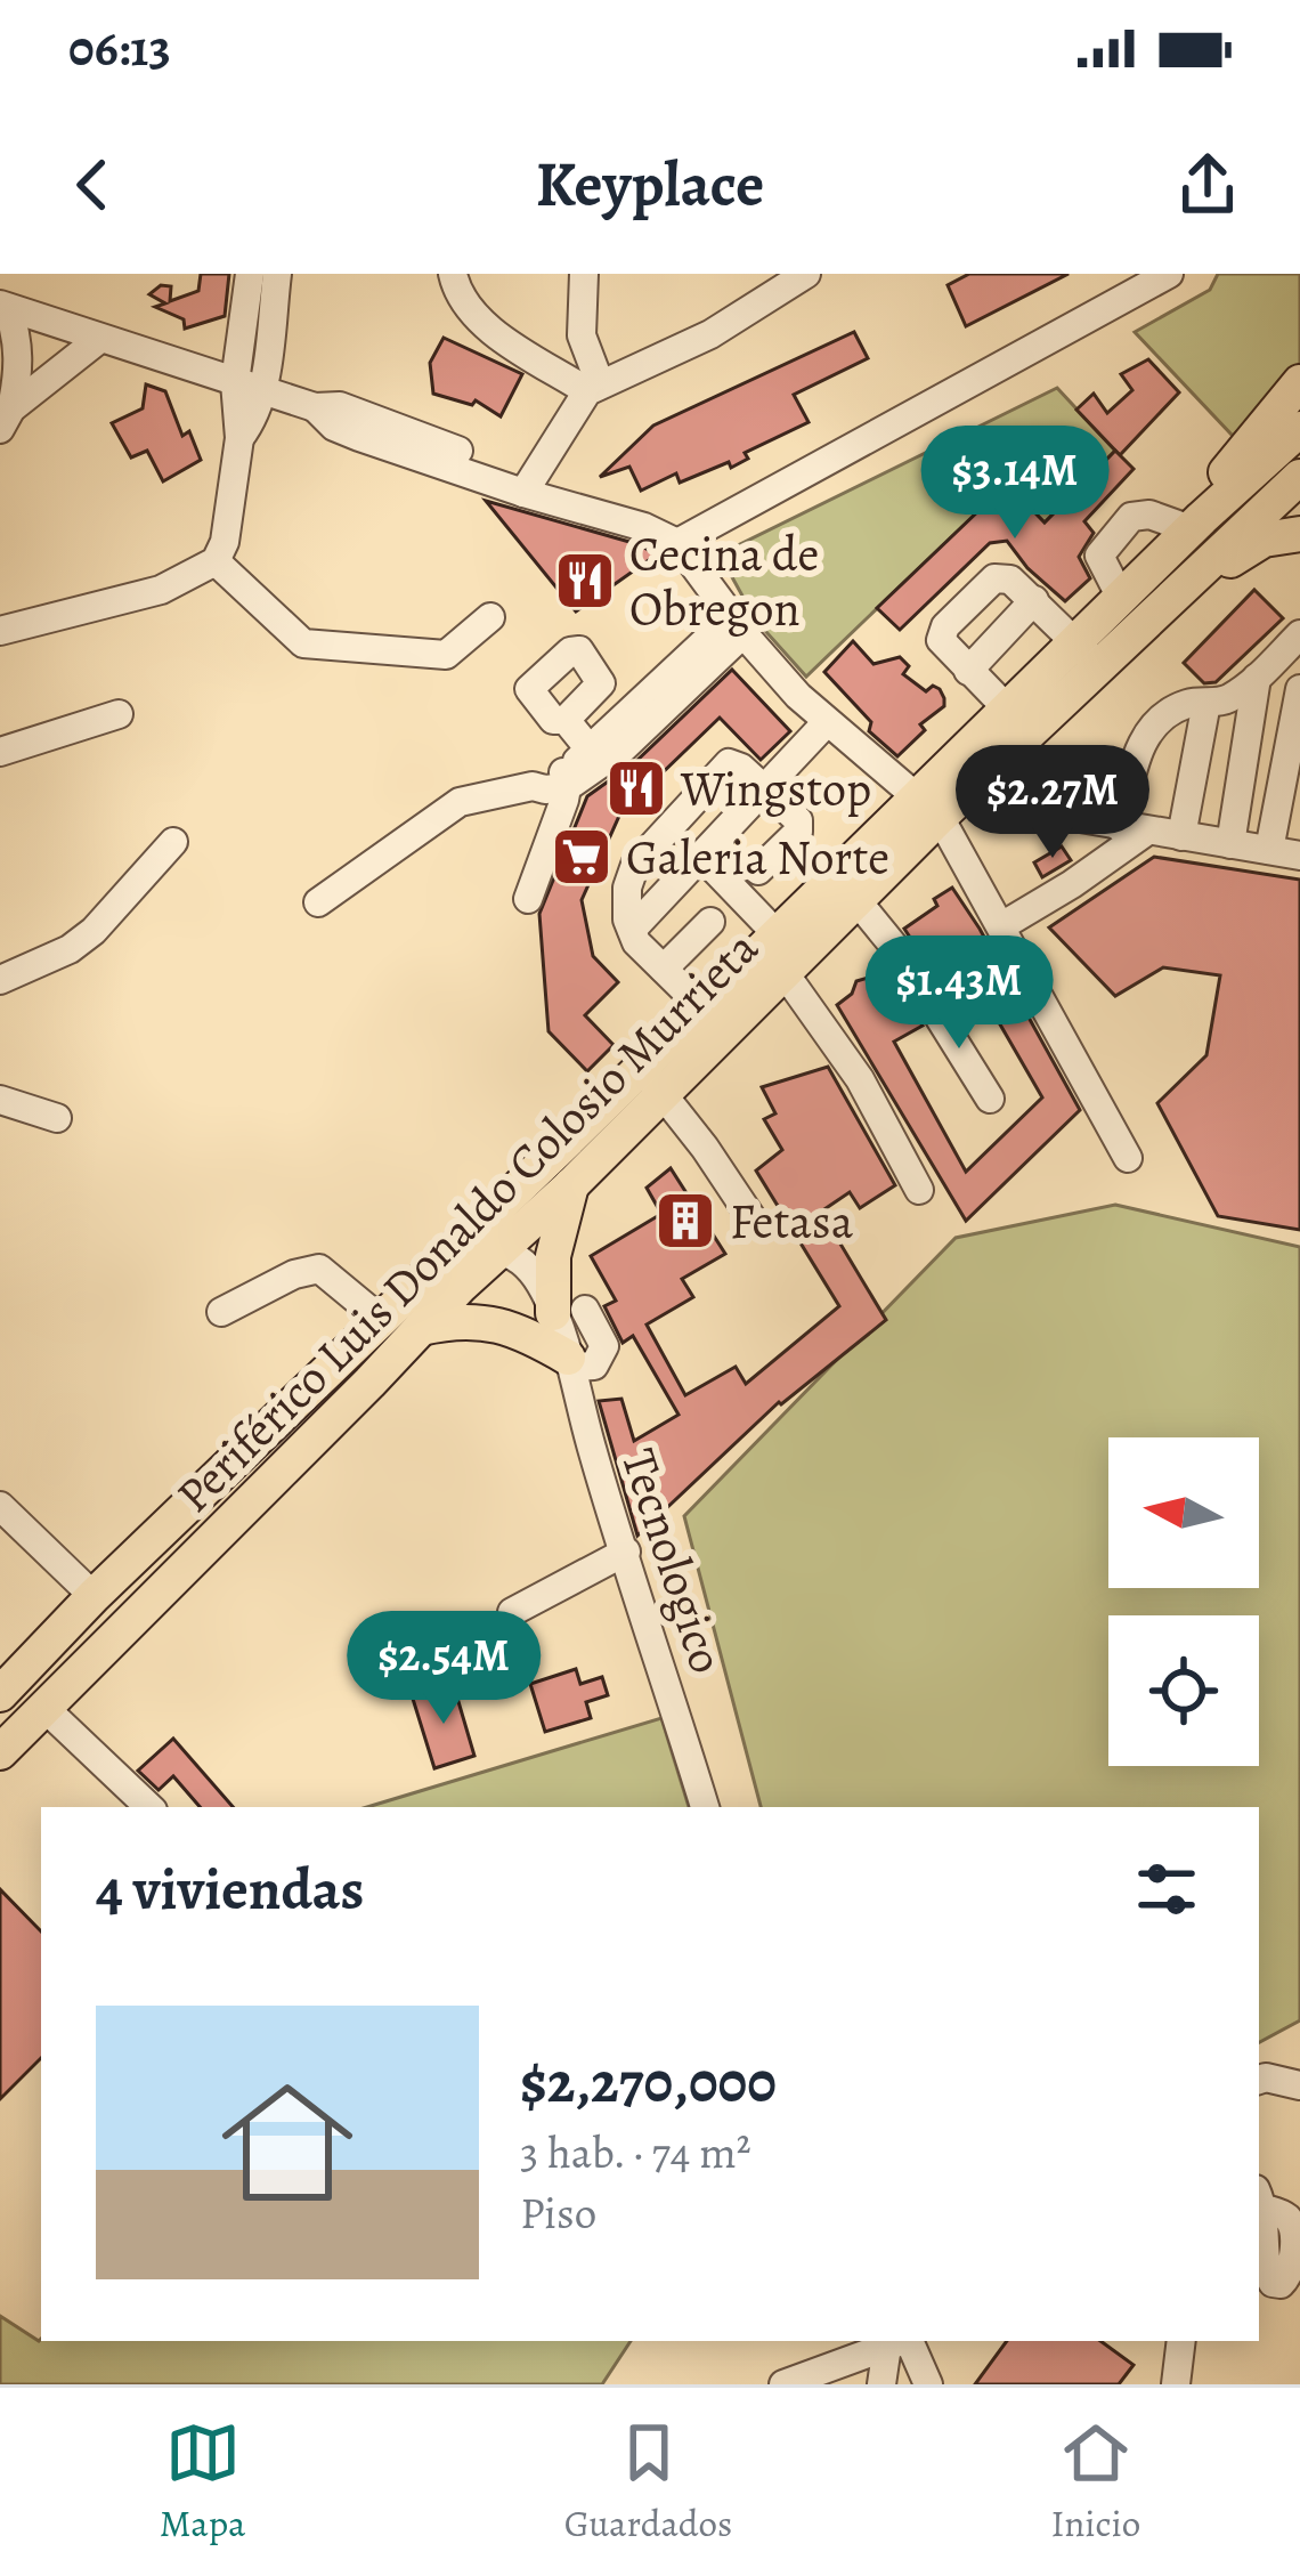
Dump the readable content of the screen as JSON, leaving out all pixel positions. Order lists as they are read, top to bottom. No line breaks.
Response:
{"streets":{"main road":["Periférico Luis Donaldo Colosio Murrieta"],"street":["Tecnologico"]},"crossings":[["Periférico Luis Donaldo Colosio Murrieta","Tecnologico"]],"places":{"restaurant":["Cecina de Obregon","Wingstop"],"supermarket":["Galeria Norte"],"building":["Fetasa"]},"north":"left","page":{"status":"06:13","header":"Keyplace","price":["$3.14M","$2.27M","$1.43M","$2.54M"],"heading":"4 viviendas","list":[{"name":"$2,270,000","note":"3 hab. · 74 m² · Piso"}],"tabs":["Mapa","Guardados","Inicio"]}}
